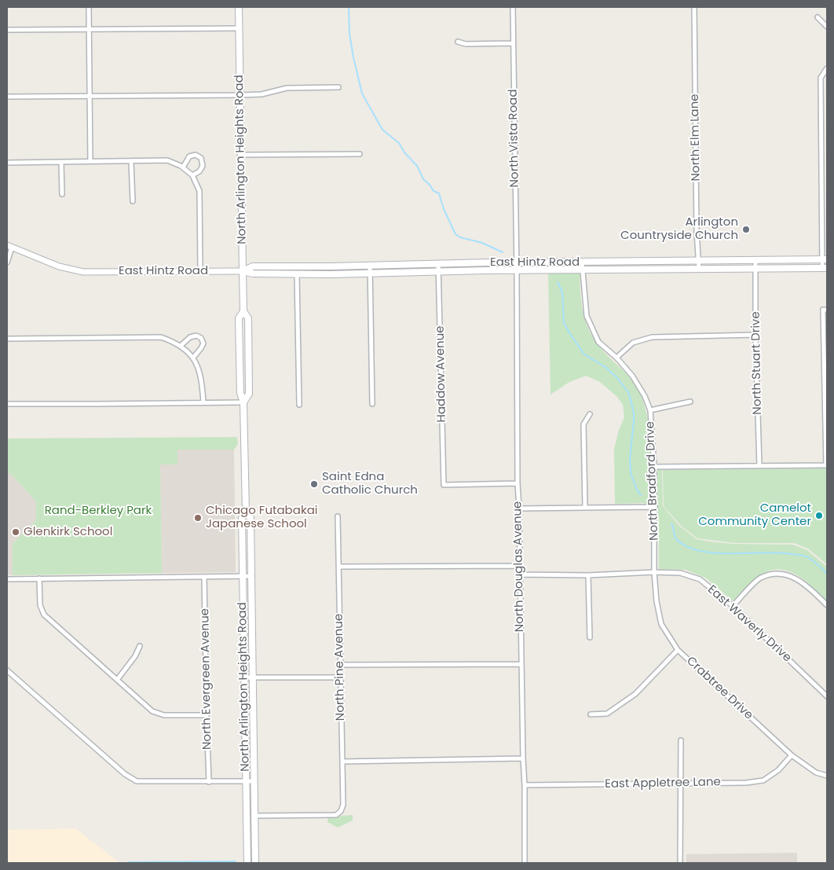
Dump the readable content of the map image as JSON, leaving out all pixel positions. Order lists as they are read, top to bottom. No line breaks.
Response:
{"streets":{"main road":["North Arlington Heights Road","East Hintz Road"],"street":["North Elm Lane","North Vista Road","North Stuart Drive","Haddow Avenue","North Bradford Drive","North Douglas Avenue","East Waverly Drive","North Pine Avenue","North Evergreen Avenue","Crabtree Drive","East Appletree Lane"]},"crossings":[["North Elm Lane","East Hintz Road"],["North Vista Road","East Hintz Road"],["North Vista Road","North Douglas Avenue"],["North Arlington Heights Road","East Hintz Road"],["North Arlington Heights Road","North Pine Avenue"],["East Hintz Road","North Stuart Drive"],["East Hintz Road","Haddow Avenue"],["East Hintz Road","North Bradford Drive"],["East Hintz Road","North Douglas Avenue"],["Haddow Avenue","North Douglas Avenue"],["North Bradford Drive","East Waverly Drive"],["North Bradford Drive","Crabtree Drive"],["North Douglas Avenue","East Waverly Drive"],["North Douglas Avenue","East Appletree Lane"],["East Waverly Drive","Crabtree Drive"],["Crabtree Drive","East Appletree Lane"]],"parks":["Rand-Berkley Park"],"places":["Arlington Countryside Church","Saint Edna Catholic Church","Camelot Community Center","Chicago Futabakai Japanese School","Glenkirk School"]}
